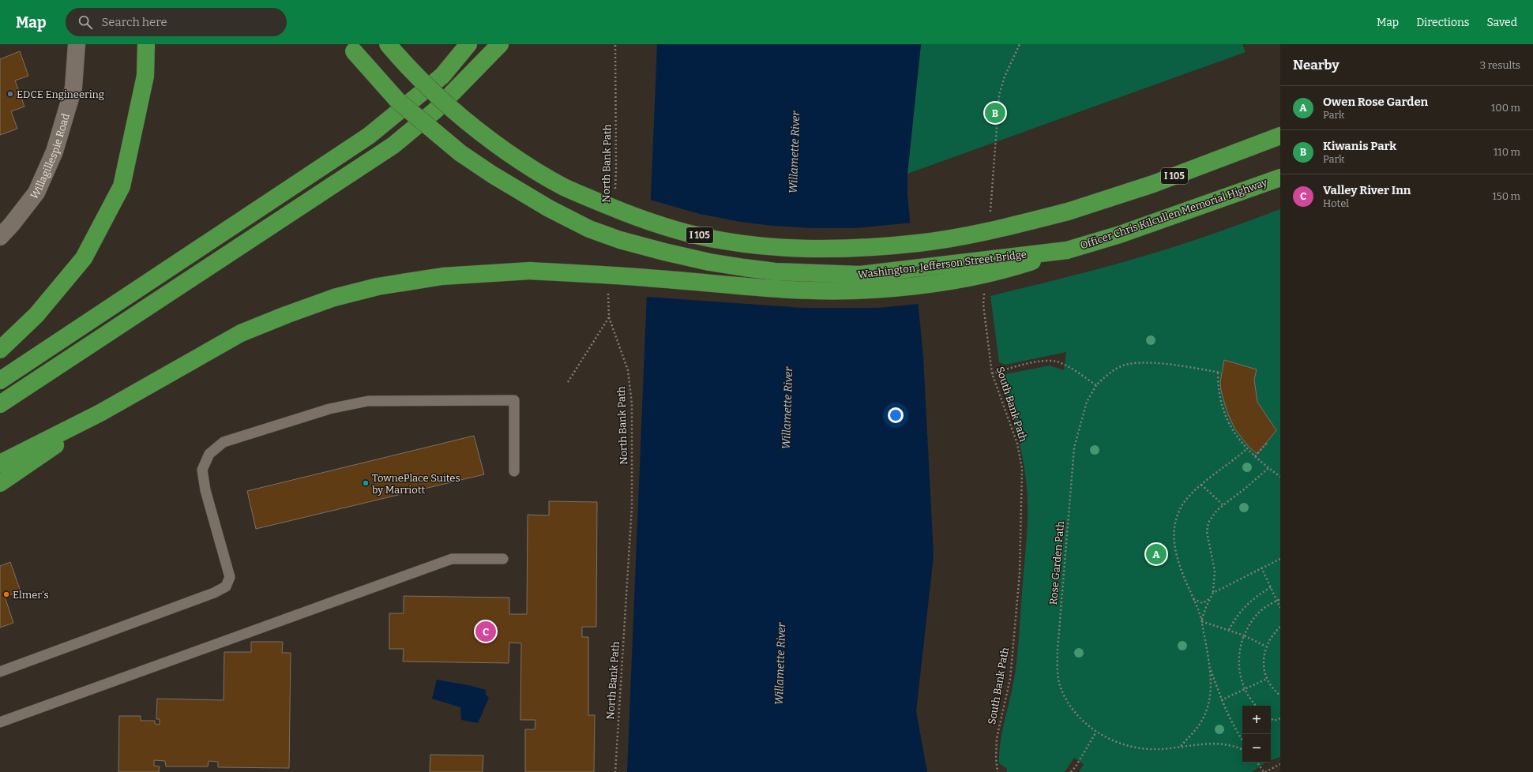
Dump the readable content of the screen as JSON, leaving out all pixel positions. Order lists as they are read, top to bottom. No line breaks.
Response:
{"streets":{"highway":["I 105","Officer Chris Kilcullen Memorial Highway","Washington-Jefferson Street Bridge"],"street":["Willagillespie Road"],"path":["North Bank Path","South Bank Path","Rose Garden Path"]},"crossings":[["Officer Chris Kilcullen Memorial Highway","Washington-Jefferson Street Bridge"]],"water":["Willamette River"],"places":["EDCE Engineering","TownePlace Suites by Marriott","Elmer's"],"page":{"header":"Map","search":"Search here","nav":["Map","Directions","Saved"],"heading":["Nearby","3 results"],"list":[{"mark":"A","name":"Owen Rose Garden","note":"Park","value":"100 m"},{"mark":"B","name":"Kiwanis Park","note":"Park","value":"110 m"},{"mark":"C","name":"Valley River Inn","note":"Hotel","value":"150 m"}],"pins":["B","A","C"],"map_buttons":["+","−"]}}
